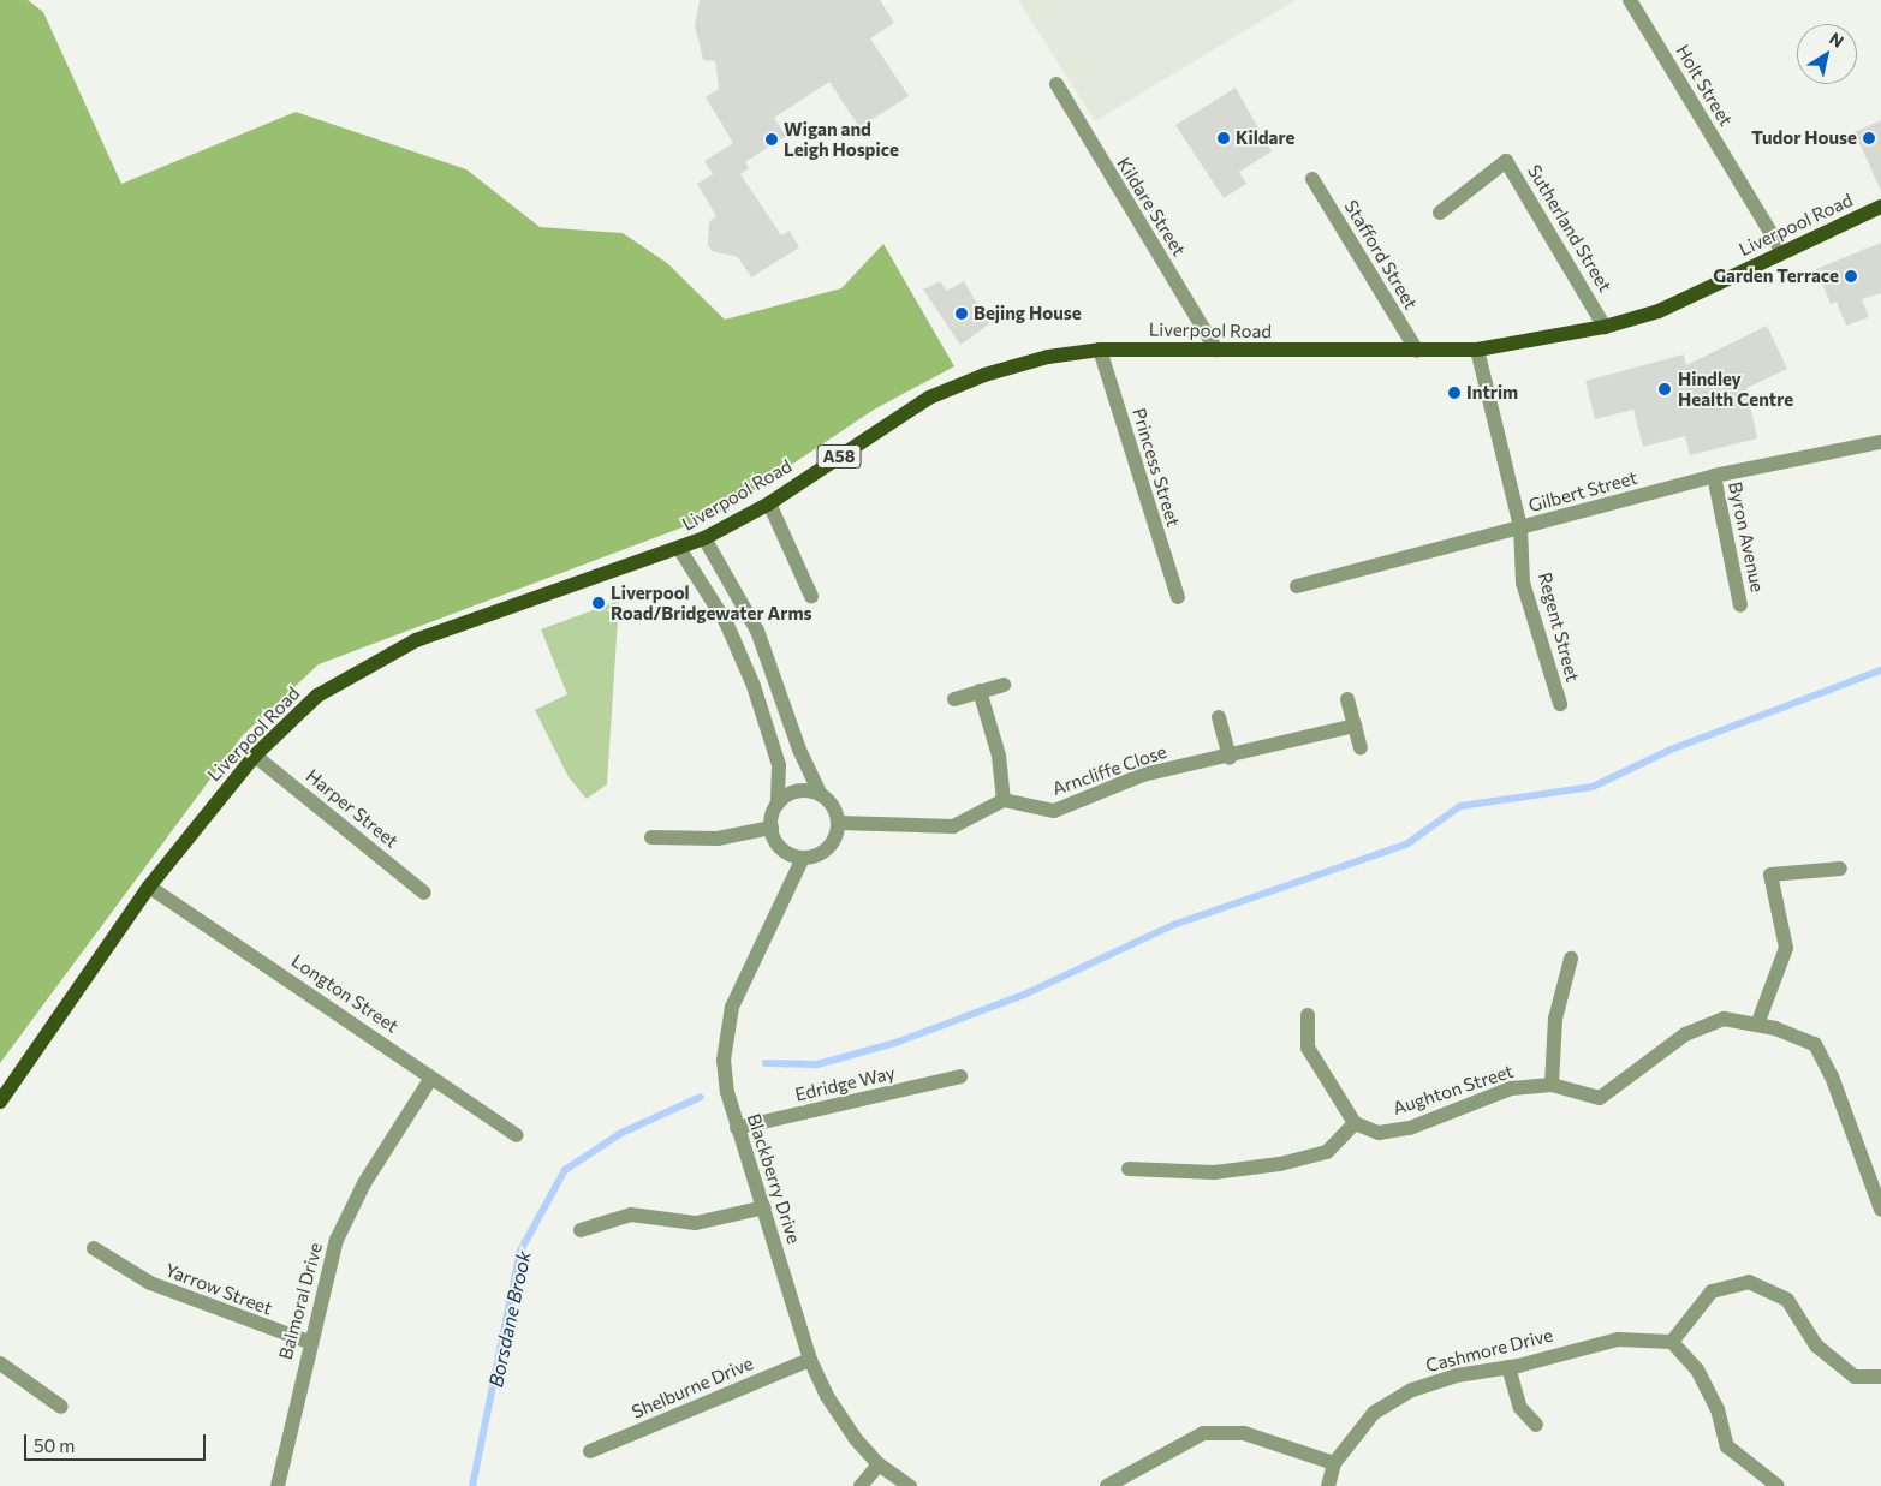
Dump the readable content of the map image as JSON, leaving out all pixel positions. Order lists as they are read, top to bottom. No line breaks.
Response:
{"streets":{"main road":["Liverpool Road","A58"],"street":["Holt Street","Kildare Street","Sutherland Street","Stafford Street","Princess Street","Gilbert Street","Byron Avenue","Regent Street","Arncliffe Close","Harper Street","Longton Street","Edridge Way","Aughton Street","Blackberry Drive","Yarrow Street","Balmoral Drive","Cashmore Drive","Shelburne Drive"]},"crossings":[["Holt Street","Liverpool Road"],["Kildare Street","Liverpool Road"],["Liverpool Road","Sutherland Street"],["Liverpool Road","Stafford Street"],["Liverpool Road","Princess Street"],["Liverpool Road","Regent Street"],["Liverpool Road","Harper Street"],["Liverpool Road","Longton Street"],["Gilbert Street","Byron Avenue"],["Gilbert Street","Regent Street"],["Longton Street","Balmoral Drive"],["Edridge Way","Blackberry Drive"],["Blackberry Drive","Shelburne Drive"],["Yarrow Street","Balmoral Drive"]],"water":["Borsdane Brook"],"places":["Kildare","Tudor House","Wigan and Leigh Hospice","Garden Terrace","Bejing House","Hindley Health Centre","Intrim","Liverpool Road/Bridgewater Arms"],"scale_bar":"50 m","north":"top right"}
